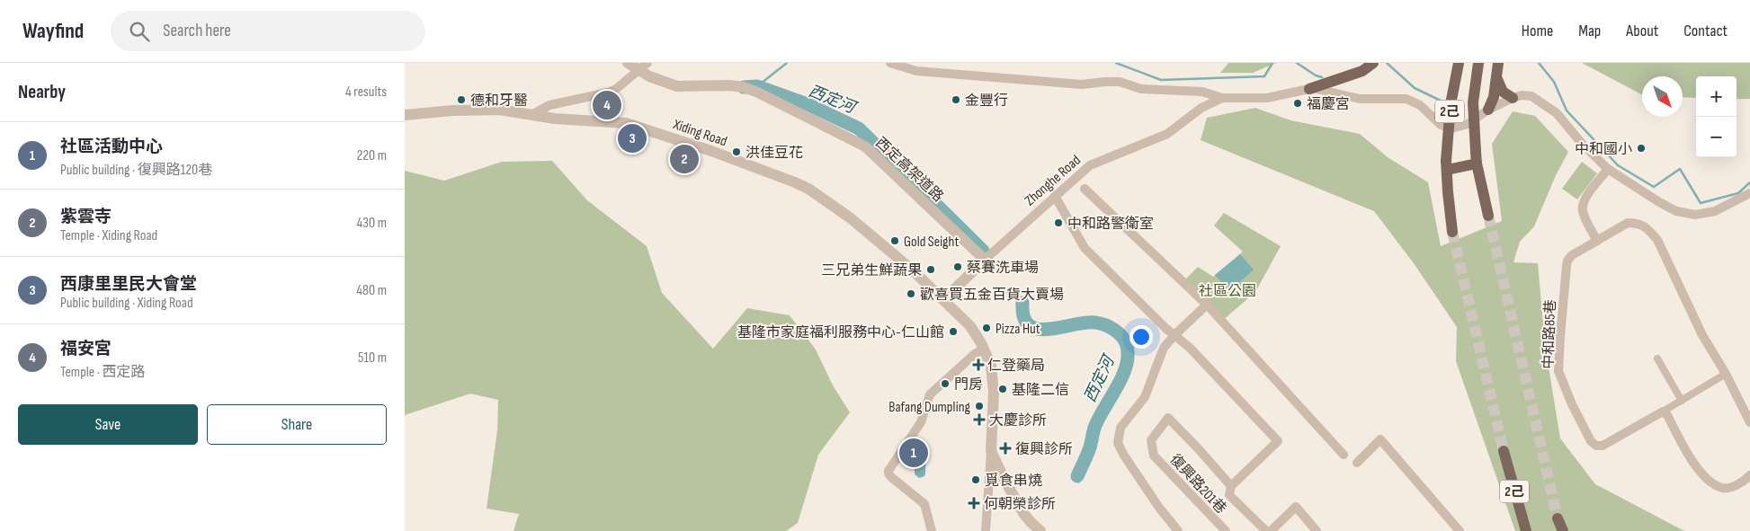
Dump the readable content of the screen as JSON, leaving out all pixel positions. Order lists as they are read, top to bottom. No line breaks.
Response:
{"streets":{"main road":["2己"],"street":["Xiding Road","西定高架道路","Zhonghe Road","中和路85巷","復興路201巷"]},"crossings":[["Xiding Road","Zhonghe Road"],["西定高架道路","Zhonghe Road"],["Zhonghe Road","復興路201巷"]],"water":["西定河"],"parks":["社區公園"],"places":{"other":["德和牙醫","金豐行","福慶宮","中和國小","洪佳豆花","中和路警衛室","Gold Seight","蔡賽洗車場","三兄弟生鮮蔬果","歡喜買五金百貨大賣場","Pizza Hut","基隆市家庭福利服務中心-仁山館","門房","基隆二信","Bafang Dumpling","覓食串燒"],"health":["仁登藥局","大慶診所","復興診所","何朝榮診所"]},"north":"bottom right","page":{"header":"Wayfind","search":"Search here","nav":["Home","Map","About","Contact"],"heading":["Nearby","4 results"],"map_buttons":["+","−"],"pins":["4","3","2","1"],"list":[{"mark":"1","name":"社區活動中心","note":"Public building · 復興路120巷","value":"220 m"},{"mark":"2","name":"紫雲寺","note":"Temple · Xiding Road","value":"430 m"},{"mark":"3","name":"西康里里民大會堂","note":"Public building · Xiding Road","value":"480 m"},{"mark":"4","name":"福安宮","note":"Temple · 西定路","value":"510 m"}],"buttons":["Save","Share"]}}
